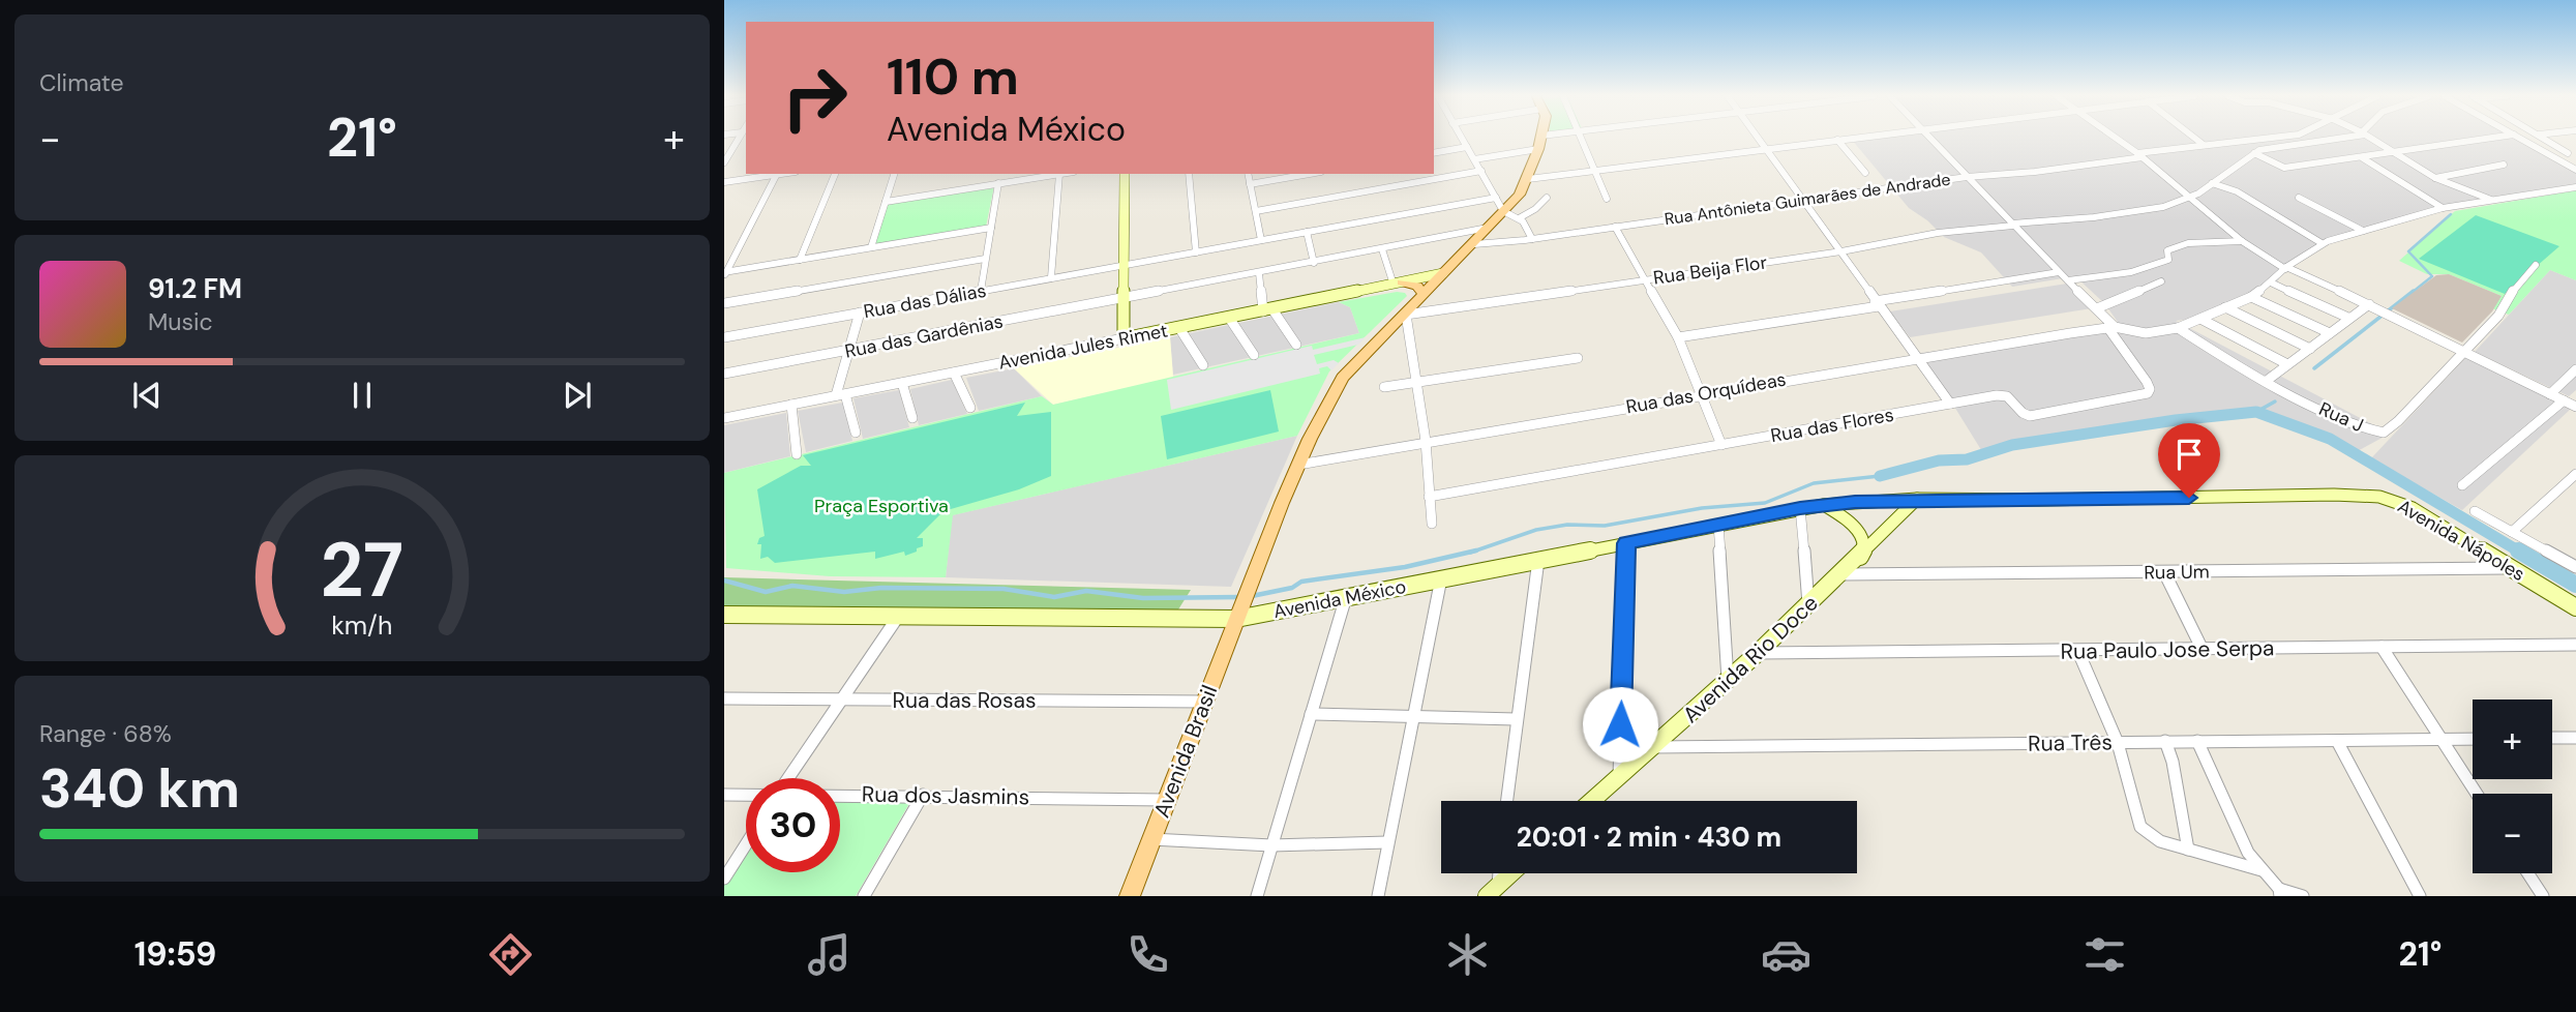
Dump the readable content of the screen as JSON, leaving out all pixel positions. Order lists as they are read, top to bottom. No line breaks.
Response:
{"streets":{"main road":["Avenida Brasil"],"street":["Rua Antônieta Guimarães de Andrade","Rua Beija Flor","Rua das Dálias","Rua das Gardênias","Avenida Jules Rimet","Rua das Orquídeas","Rua J","Rua das Flores","Avenida Nápoles","Rua Um","Avenida México","Rua Paulo Jose Serpa","Avenida Rio Doce","Rua das Rosas","Rua Três","Rua dos Jasmins"]},"crossings":[["Rua Antônieta Guimarães de Andrade","Avenida Brasil"],["Rua Beija Flor","Avenida Brasil"],["Rua das Gardênias","Avenida Brasil"],["Avenida Jules Rimet","Avenida Brasil"],["Rua das Orquídeas","Rua J"],["Rua das Orquídeas","Rua das Flores"],["Rua das Orquídeas","Avenida Brasil"],["Avenida Nápoles","Rua Um"],["Avenida Nápoles","Avenida México"],["Rua Um","Avenida Rio Doce"],["Avenida México","Avenida Rio Doce"],["Avenida México","Avenida Brasil"],["Rua Paulo Jose Serpa","Avenida Rio Doce"],["Avenida Rio Doce","Rua Três"],["Rua das Rosas","Avenida Brasil"],["Avenida Brasil","Rua dos Jasmins"]],"parks":["Praça Esportiva"],"page":{"tile":["Climate",["Range · 68%","340 km"]],"turn":["110 m","Avenida México"],"heat":["−","21°","+"],"song":["91.2 FM","Music"],"map_buttons":["+","−"],"limit":"30","trip":"20:01 · 2 min · 430 m","tabs":["19:59","21°"],"gauge":["27","km/h"]}}
